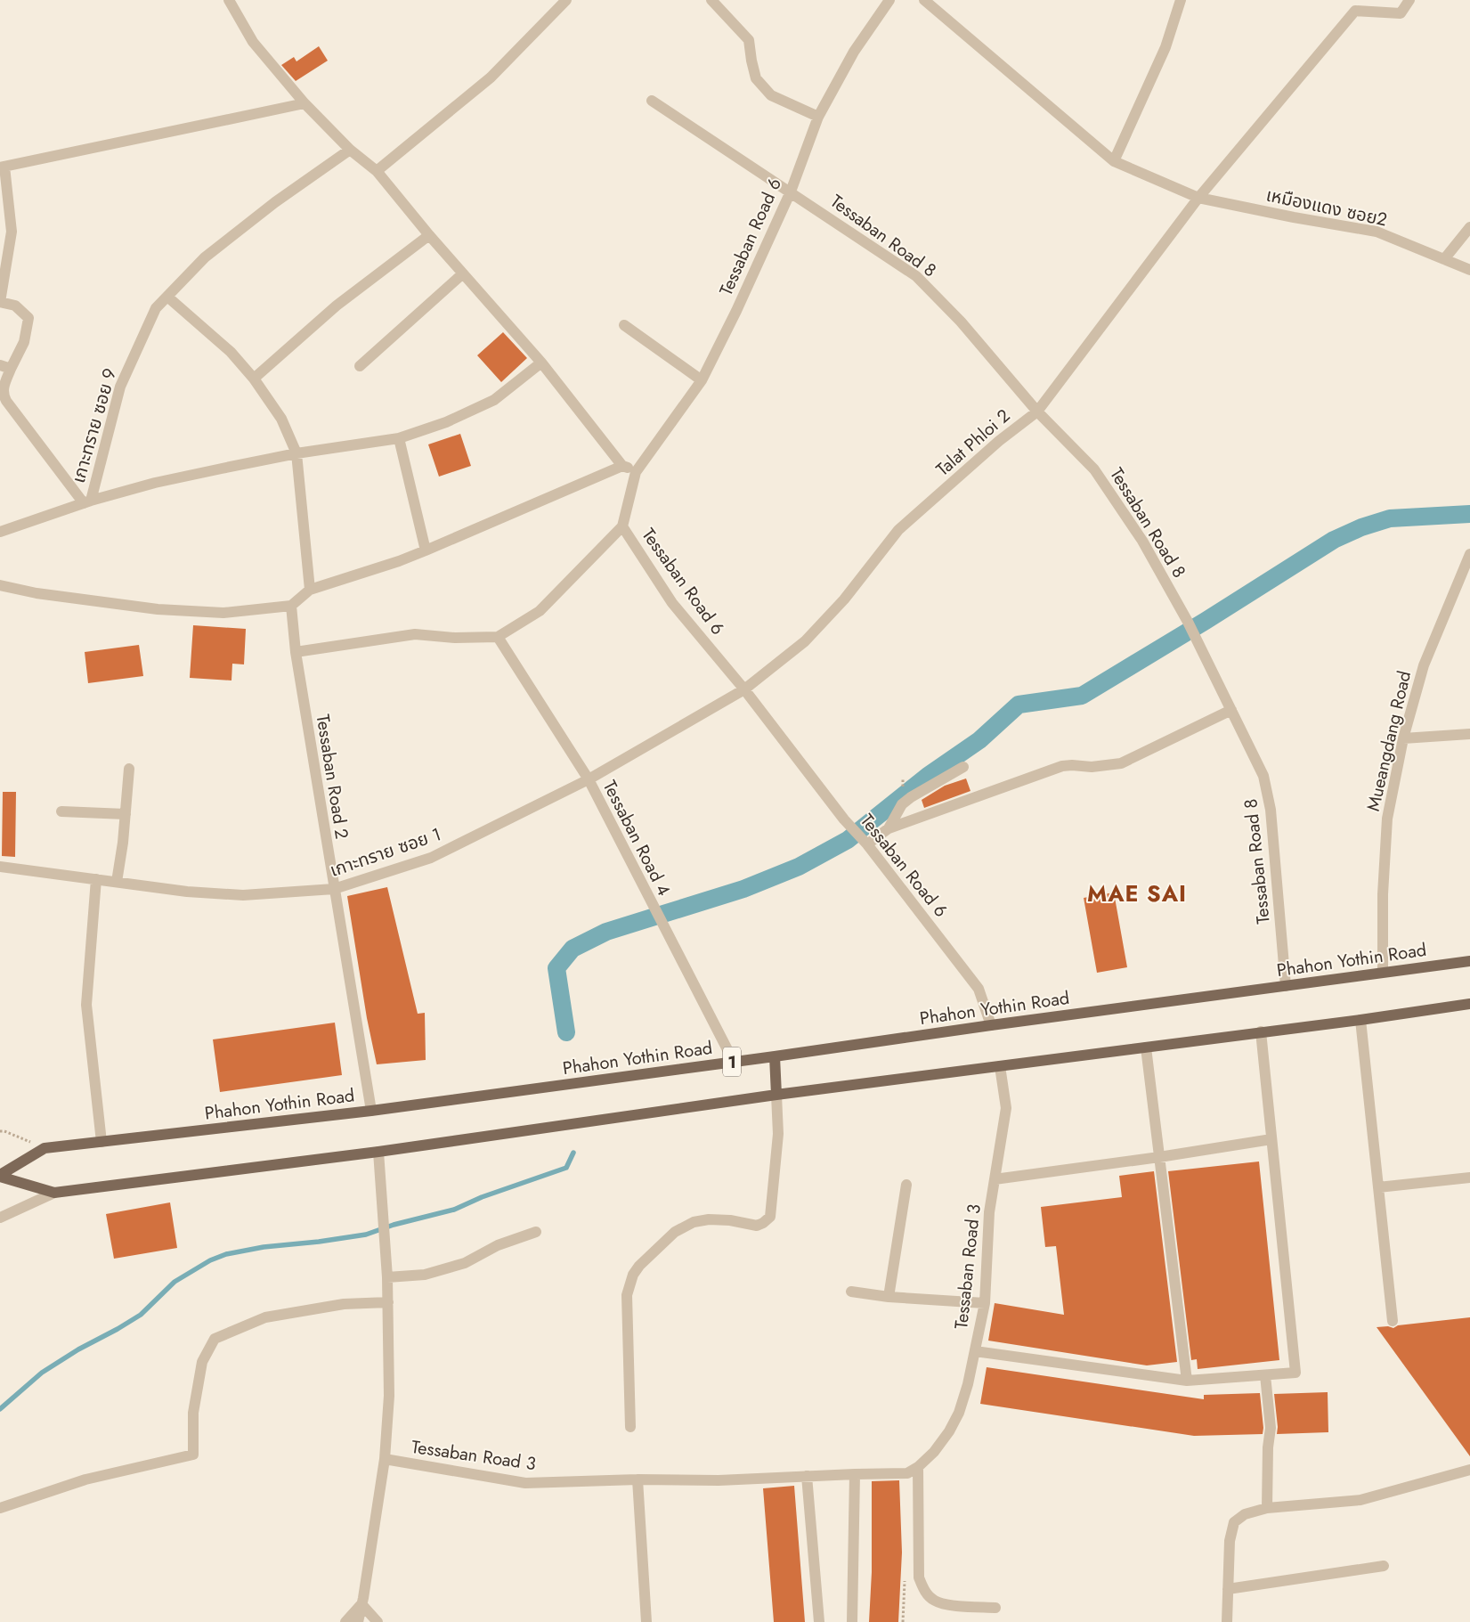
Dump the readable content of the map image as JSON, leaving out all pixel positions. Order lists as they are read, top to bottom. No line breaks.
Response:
{"streets":{"main road":["Phahon Yothin Road","1"],"street":["เหมืองแดง ซอย2","Tessaban Road 8","Tessaban Road 6","เกาะทราย ซอย 9","Talat Phloi 2","Mueangdang Road","Tessaban Road 2","Tessaban Road 4","เกาะทราย ซอย 1","Tessaban Road 3"]},"crossings":[["เหมืองแดง ซอย2","Talat Phloi 2"],["Tessaban Road 8","Tessaban Road 6"],["Tessaban Road 8","Talat Phloi 2"],["Tessaban Road 8","Phahon Yothin Road"],["Tessaban Road 6","Talat Phloi 2"],["Tessaban Road 6","เกาะทราย ซอย 1"],["Tessaban Road 6","Phahon Yothin Road"],["Talat Phloi 2","เกาะทราย ซอย 1"],["Mueangdang Road","Phahon Yothin Road"],["Tessaban Road 2","เกาะทราย ซอย 1"],["Tessaban Road 2","Phahon Yothin Road"],["Tessaban Road 4","เกาะทราย ซอย 1"],["Tessaban Road 4","Phahon Yothin Road"],["Phahon Yothin Road","Tessaban Road 3"]],"districts":["MAE SAI"]}
